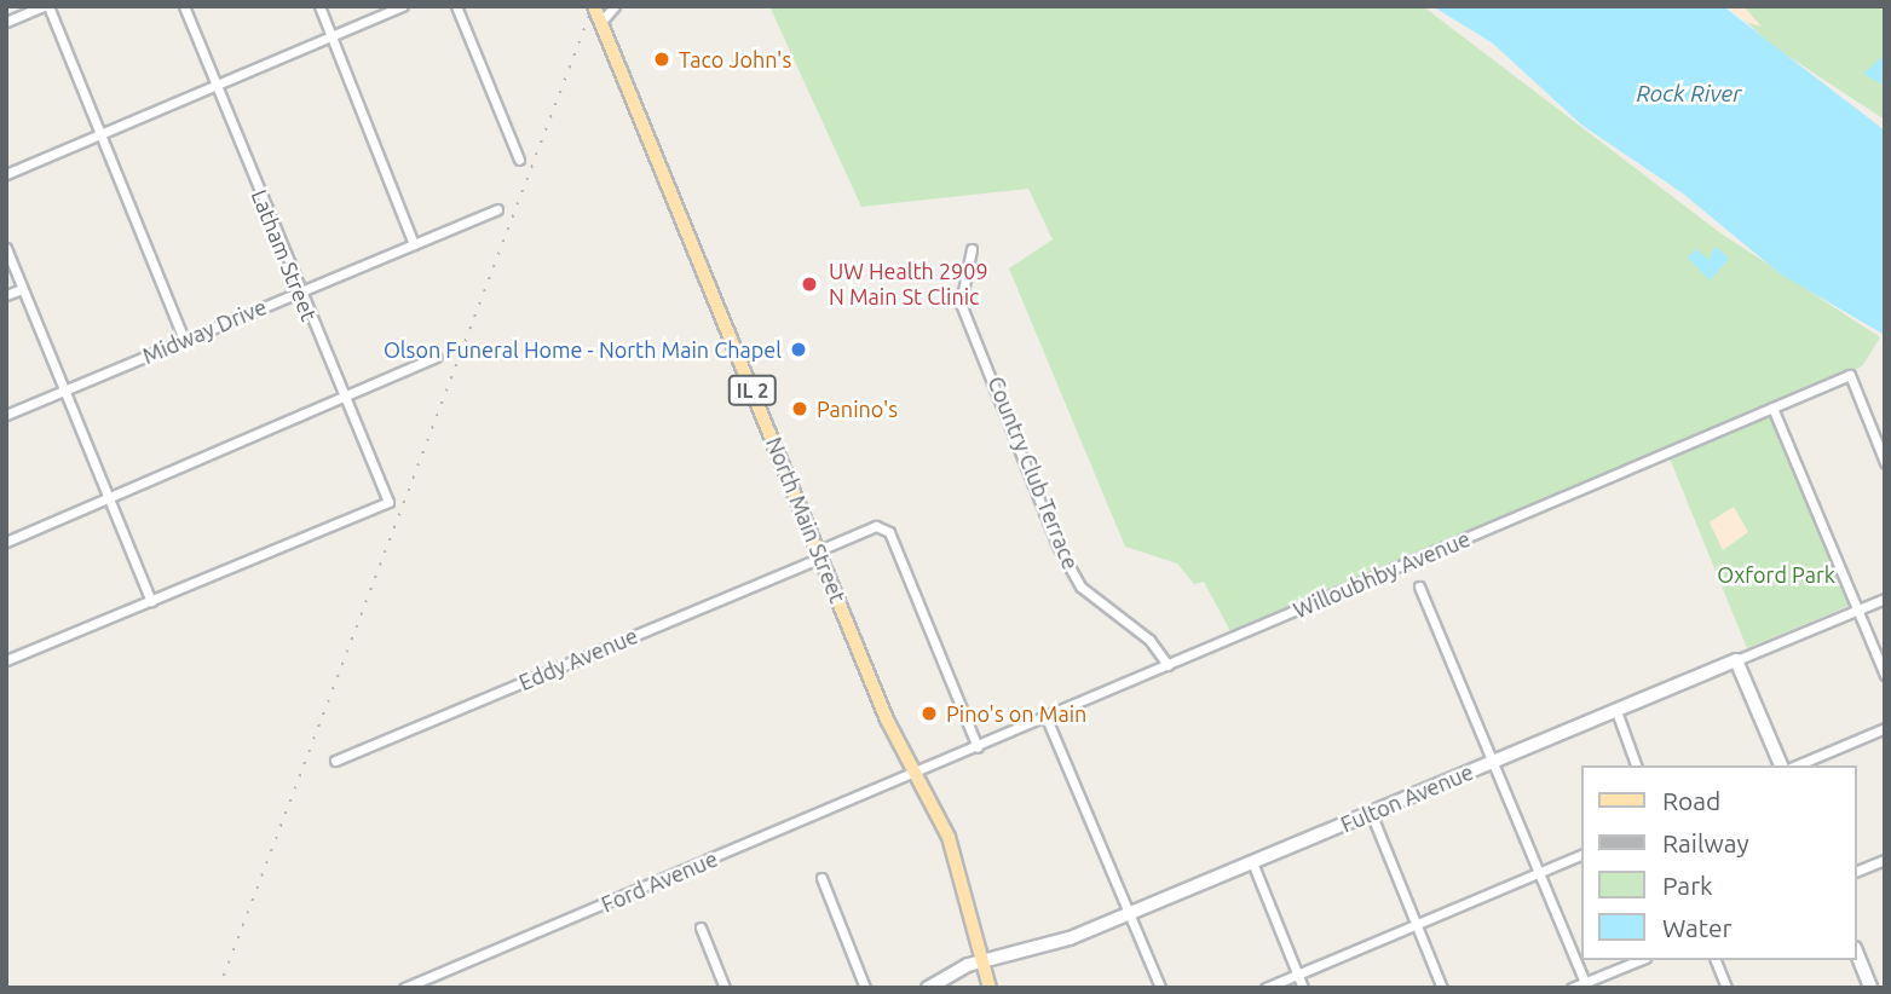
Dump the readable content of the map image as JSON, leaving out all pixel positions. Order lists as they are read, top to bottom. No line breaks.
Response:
{"streets":{"main road":["IL 2","North Main Street"],"street":["Latham Street","Midway Drive","Country Club Terrace","Willoubhby Avenue","Eddy Avenue","Fulton Avenue","Ford Avenue"]},"crossings":[["Latham Street","Midway Drive"],["Country Club Terrace","Willoubhby Avenue"],["North Main Street","Willoubhby Avenue"],["North Main Street","Eddy Avenue"],["North Main Street","Fulton Avenue"],["North Main Street","Ford Avenue"],["Willoubhby Avenue","Eddy Avenue"],["Willoubhby Avenue","Ford Avenue"]],"water":["Rock River"],"parks":["Oxford Park"],"places":["Taco John's","UW Health 2909 N Main St Clinic","Olson Funeral Home - North Main Chapel","Panino's","Pino's on Main"],"legend":["Road","Railway","Park","Water"]}
